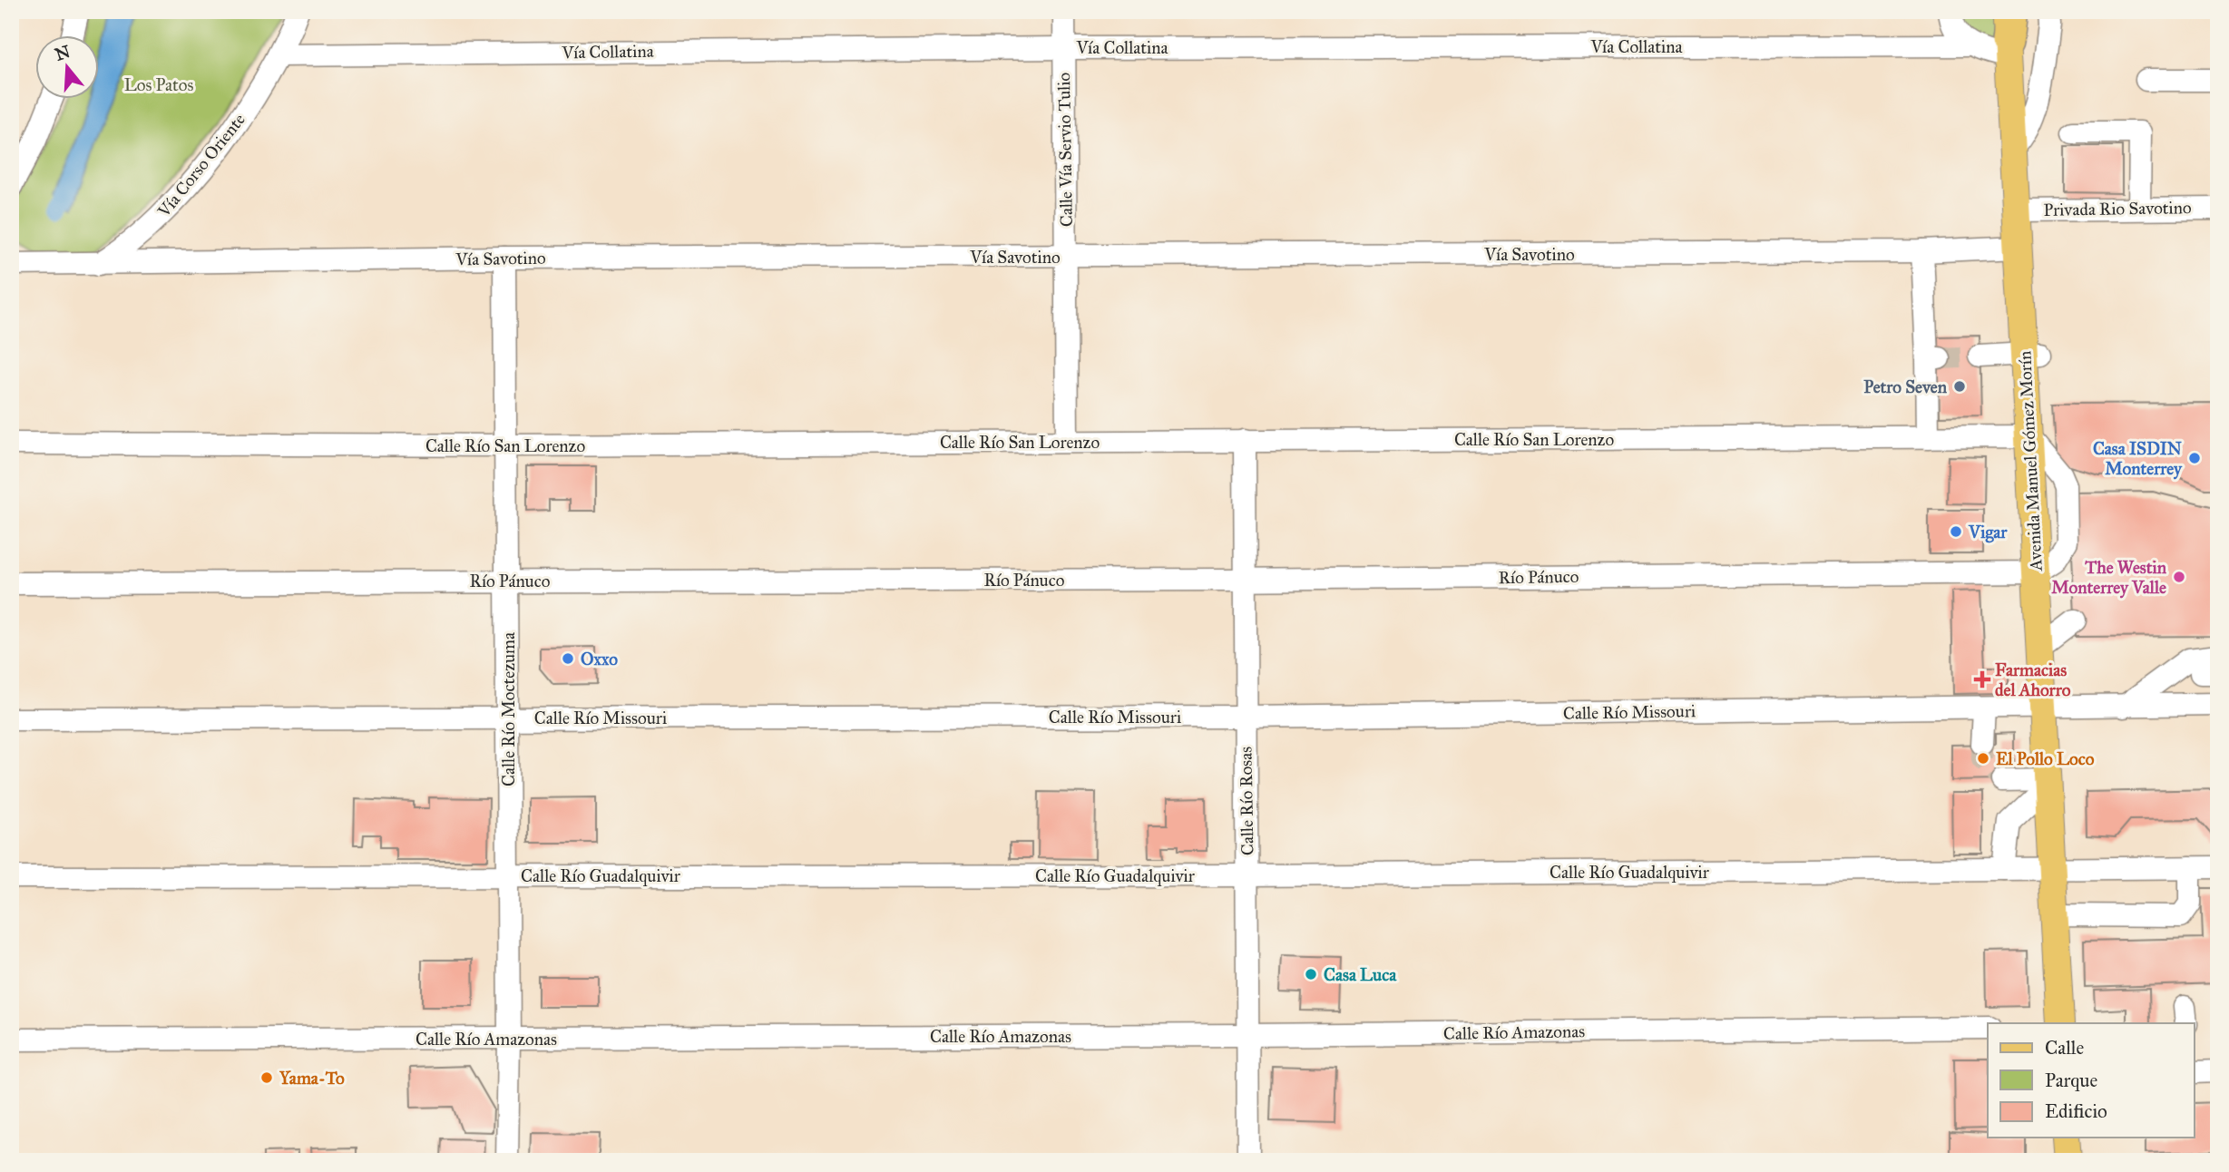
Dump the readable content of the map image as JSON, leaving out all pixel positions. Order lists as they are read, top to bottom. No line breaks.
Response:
{"streets":{"main road":["Avenida Manuel Gómez Morín"],"street":["Vía Collatina","Calle Vía Servio Tulio","Vía Corso Oriente","Privada Rio Savotino","Vía Savotino","Calle Río San Lorenzo","Río Pánuco","Calle Río Moctezuma","Calle Río Missouri","Calle Río Rosas","Calle Río Guadalquivir","Calle Río Amazonas"]},"crossings":[["Vía Collatina","Calle Vía Servio Tulio"],["Vía Collatina","Vía Corso Oriente"],["Vía Collatina","Avenida Manuel Gómez Morín"],["Calle Vía Servio Tulio","Vía Savotino"],["Calle Vía Servio Tulio","Calle Río San Lorenzo"],["Vía Corso Oriente","Vía Savotino"],["Privada Rio Savotino","Avenida Manuel Gómez Morín"],["Vía Savotino","Avenida Manuel Gómez Morín"],["Vía Savotino","Calle Río Moctezuma"],["Calle Río San Lorenzo","Avenida Manuel Gómez Morín"],["Calle Río San Lorenzo","Calle Río Moctezuma"],["Calle Río San Lorenzo","Calle Río Rosas"],["Avenida Manuel Gómez Morín","Río Pánuco"],["Avenida Manuel Gómez Morín","Calle Río Missouri"],["Avenida Manuel Gómez Morín","Calle Río Guadalquivir"],["Río Pánuco","Calle Río Moctezuma"],["Río Pánuco","Calle Río Rosas"],["Calle Río Moctezuma","Calle Río Missouri"],["Calle Río Moctezuma","Calle Río Guadalquivir"],["Calle Río Moctezuma","Calle Río Amazonas"],["Calle Río Missouri","Calle Río Rosas"],["Calle Río Rosas","Calle Río Guadalquivir"],["Calle Río Rosas","Calle Río Amazonas"]],"parks":["Los Patos"],"places":{"other":["Petro Seven","Casa ISDIN Monterrey","Vigar","The Westin Monterrey Valle","Oxxo","El Pollo Loco","Casa Luca","Yama-To"],"health":["Farmacias del Ahorro"]},"legend":["Calle","Parque","Edificio"],"north":"top"}
